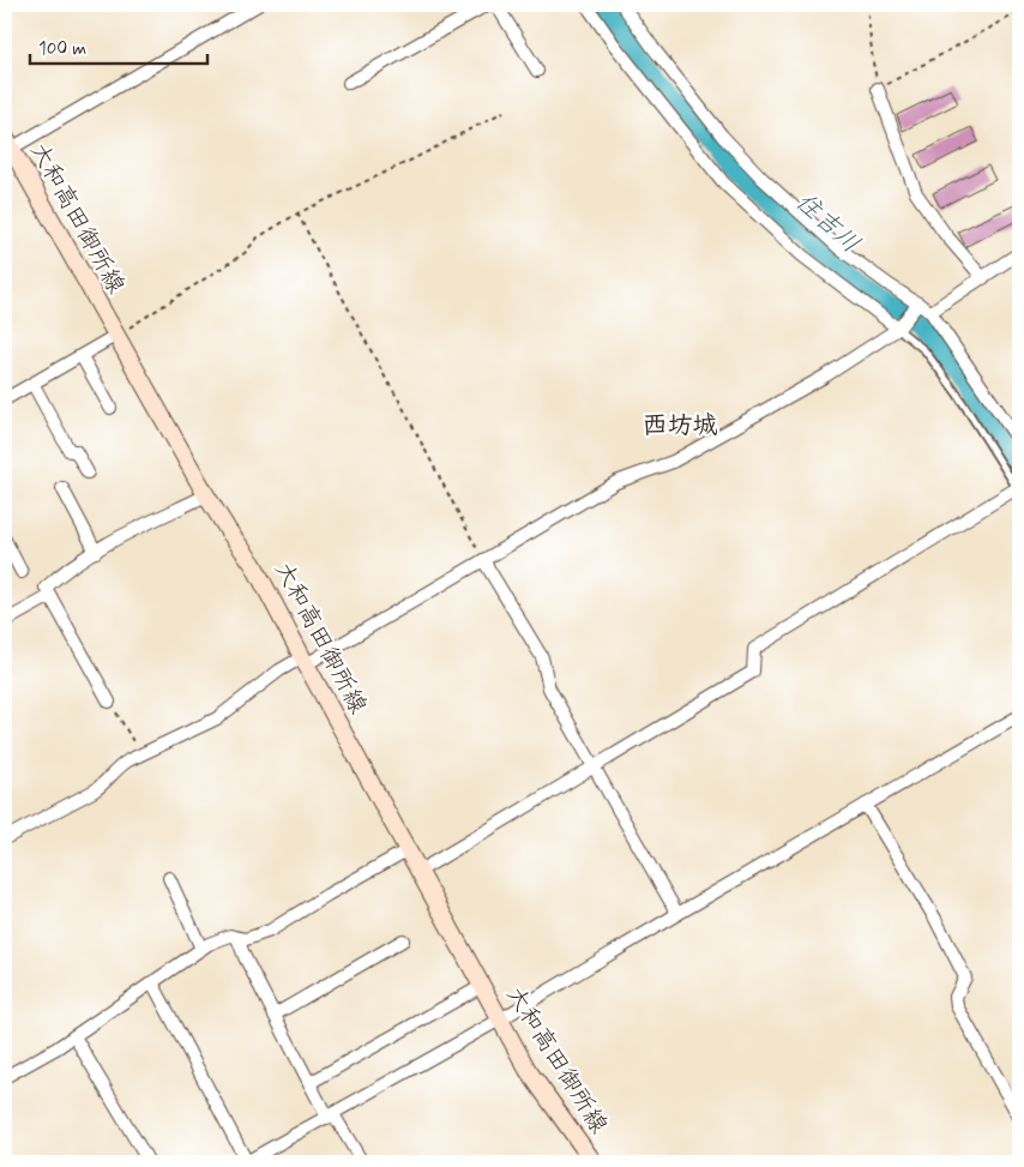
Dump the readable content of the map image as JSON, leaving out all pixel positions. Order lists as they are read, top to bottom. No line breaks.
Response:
{"streets":{"main road":["大和高田御所線"]},"districts":["西坊城"],"water":["住吉川"],"scale_bar":"100 m"}
